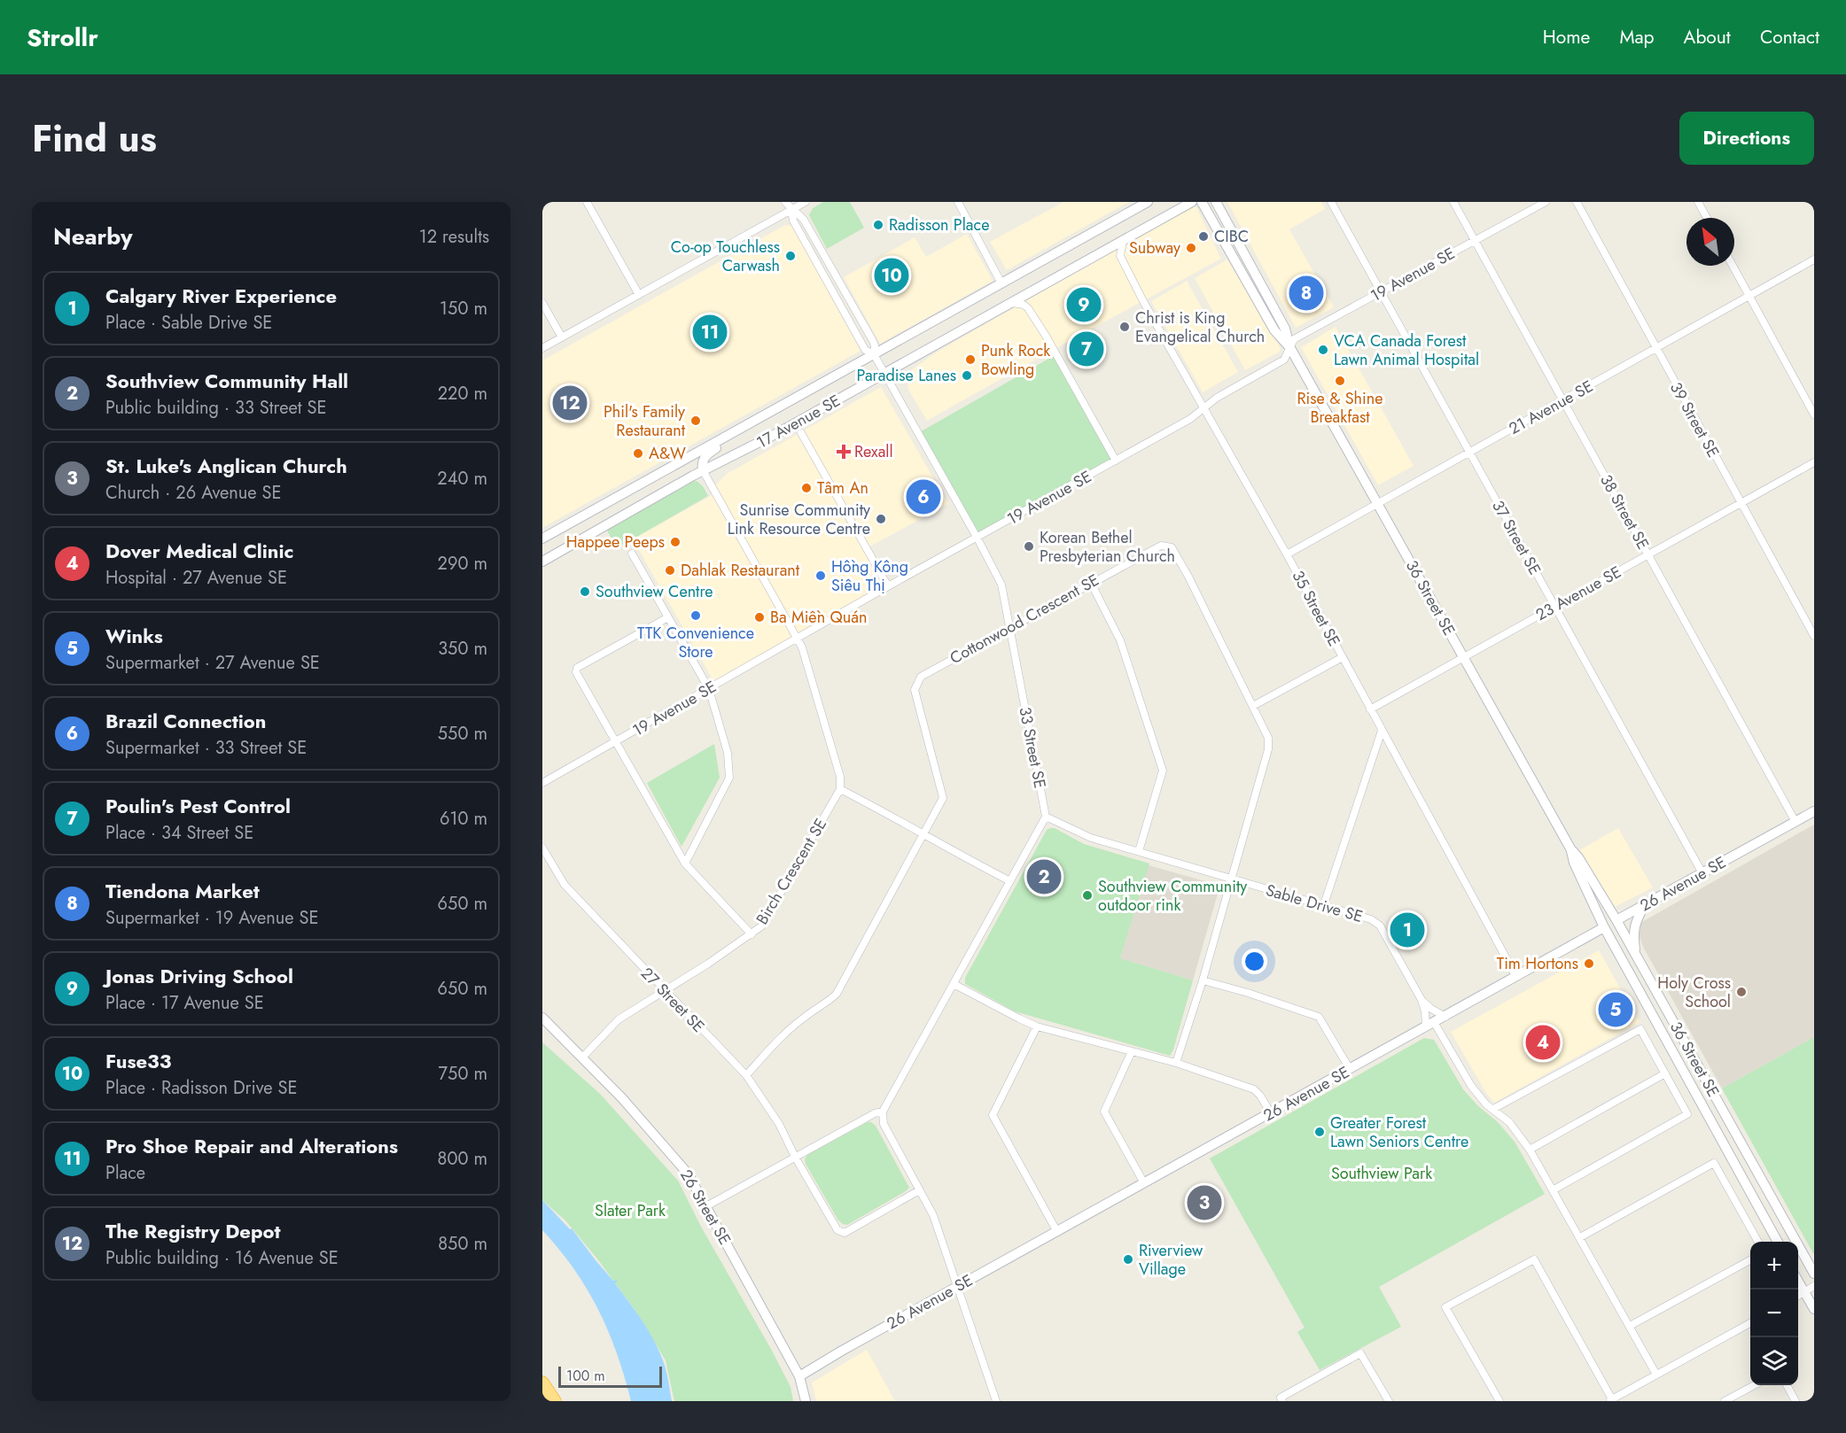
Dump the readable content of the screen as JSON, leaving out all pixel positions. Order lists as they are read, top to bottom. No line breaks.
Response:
{"streets":{"main road":["17 Avenue SE","36 Street SE","26 Avenue SE","26 Street SE"],"street":["19 Avenue SE","21 Avenue SE","39 Street SE","38 Street SE","37 Street SE","23 Avenue SE","35 Street SE","Cottonwood Crescent SE","33 Street SE","Birch Crescent SE","Sable Drive SE","27 Street SE"]},"crossings":[["19 Avenue SE","38 Street SE"],["19 Avenue SE","37 Street SE"],["19 Avenue SE","36 Street SE"],["19 Avenue SE","35 Street SE"],["19 Avenue SE","33 Street SE"],["21 Avenue SE","39 Street SE"],["21 Avenue SE","38 Street SE"],["21 Avenue SE","37 Street SE"],["21 Avenue SE","36 Street SE"],["21 Avenue SE","35 Street SE"],["39 Street SE","23 Avenue SE"],["17 Avenue SE","35 Street SE"],["17 Avenue SE","33 Street SE"],["38 Street SE","23 Avenue SE"],["38 Street SE","26 Avenue SE"],["37 Street SE","23 Avenue SE"],["37 Street SE","26 Avenue SE"],["23 Avenue SE","36 Street SE"],["23 Avenue SE","35 Street SE"],["36 Street SE","26 Avenue SE"],["35 Street SE","26 Avenue SE"],["Cottonwood Crescent SE","33 Street SE"],["Cottonwood Crescent SE","Sable Drive SE"],["Cottonwood Crescent SE","27 Street SE"],["33 Street SE","Sable Drive SE"],["Birch Crescent SE","27 Street SE"],["Birch Crescent SE","26 Street SE"],["26 Avenue SE","Sable Drive SE"],["26 Avenue SE","26 Street SE"]],"parks":["Southview Park","Slater Park"],"places":{"other":["Radisson Place","CIBC","Subway","Co-op Touchless Carwash","Christ is King Evangelical Church","VCA Canada Forest Lawn Animal Hospital","Punk Rock Bowling","Paradise Lanes","Rise & Shine Breakfast","Phil's Family Restaurant","A&W","Tâm An","Sunrise Community Link Resource Centre","Happee Peeps","Korean Bethel Presbyterian Church","Dahlak Restaurant","Hồng Kông Siêu Thị","Southview Centre","TTK Convenience Store","Ba Miền Quán","Southview Community outdoor rink","Tim Hortons","Holy Cross School","Greater Forest Lawn Seniors Centre","Riverview Village"],"health":["Rexall"]},"scale_bar":"100 m","north":"top left","page":{"header":"Strollr","nav":["Home","Map","About","Contact"],"title":"Find us","buttons":"Directions","heading":["Nearby","12 results"],"pins":["10","8","9","11","7","12","6","2","1","5","4","3"],"list":[{"mark":"1","name":"Calgary River Experience","note":"Place · Sable Drive SE","value":"150 m"},{"mark":"2","name":"Southview Community Hall","note":"Public building · 33 Street SE","value":"220 m"},{"mark":"3","name":"St. Luke's Anglican Church","note":"Church · 26 Avenue SE","value":"240 m"},{"mark":"4","name":"Dover Medical Clinic","note":"Hospital · 27 Avenue SE","value":"290 m"},{"mark":"5","name":"Winks","note":"Supermarket · 27 Avenue SE","value":"350 m"},{"mark":"6","name":"Brazil Connection","note":"Supermarket · 33 Street SE","value":"550 m"},{"mark":"7","name":"Poulin's Pest Control","note":"Place · 34 Street SE","value":"610 m"},{"mark":"8","name":"Tiendona Market","note":"Supermarket · 19 Avenue SE","value":"650 m"},{"mark":"9","name":"Jonas Driving School","note":"Place · 17 Avenue SE","value":"650 m"},{"mark":"10","name":"Fuse33","note":"Place · Radisson Drive SE","value":"750 m"},{"mark":"11","name":"Pro Shoe Repair and Alterations","note":"Place","value":"800 m"},{"mark":"12","name":"The Registry Depot","note":"Public building · 16 Avenue SE","value":"850 m"}],"map_buttons":["+","−"],"scale":"100 m"}}
